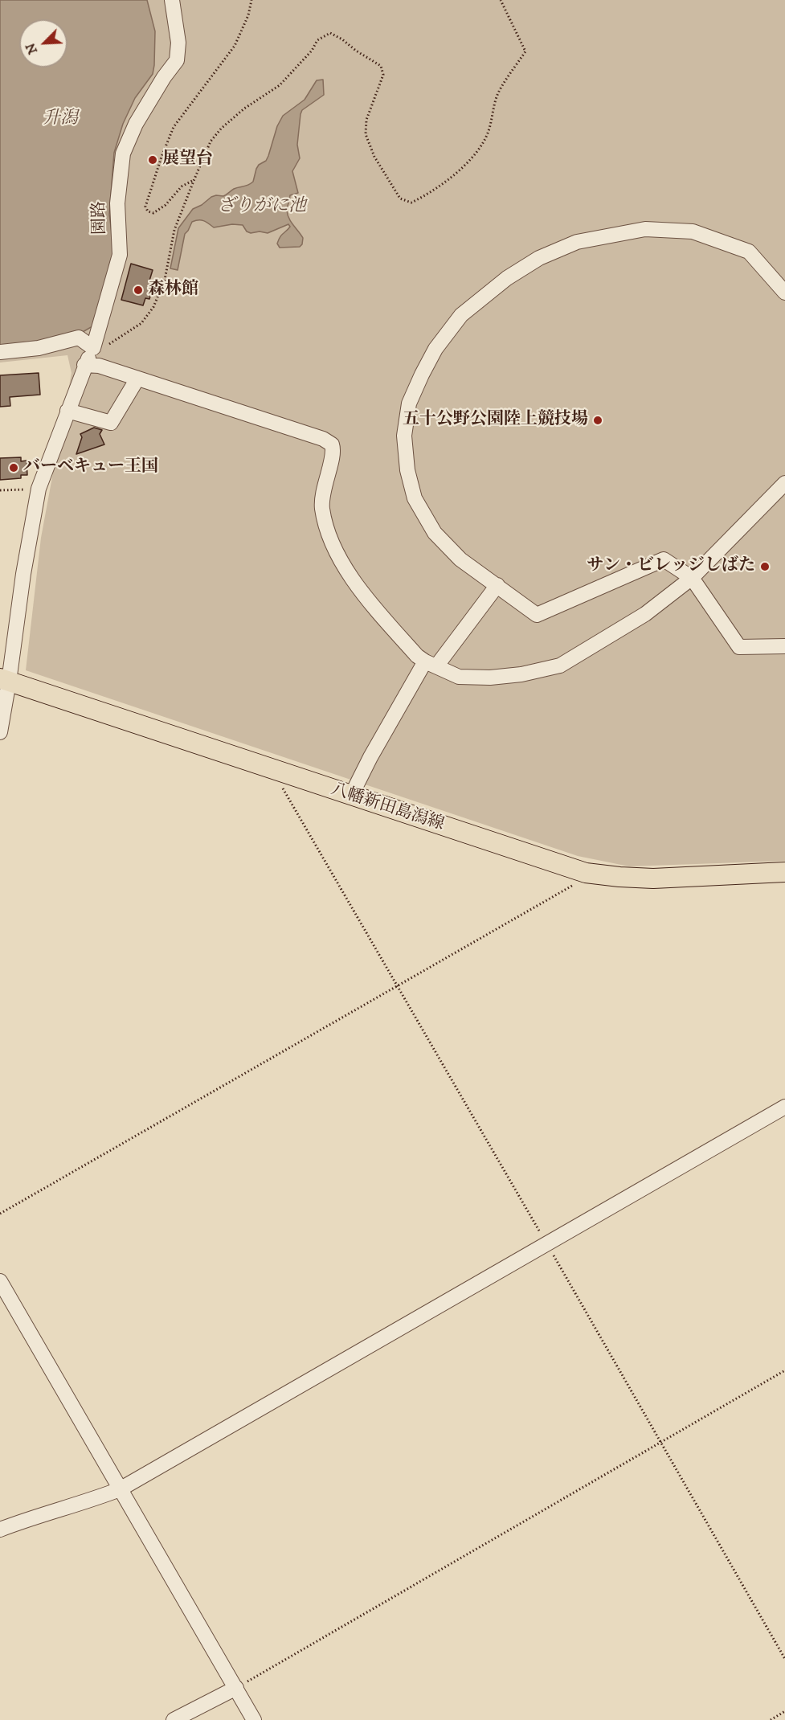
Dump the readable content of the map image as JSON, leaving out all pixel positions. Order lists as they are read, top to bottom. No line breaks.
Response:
{"streets":{"main road":["八幡新田島潟線"],"street":["園路"]},"crossings":[["園路","八幡新田島潟線"]],"water":["升潟","ざりがに池"],"places":["展望台","森林館","五十公野公園陸上競技場","バーベキュー王国","サン・ビレッジしばた"],"north":"bottom left"}
